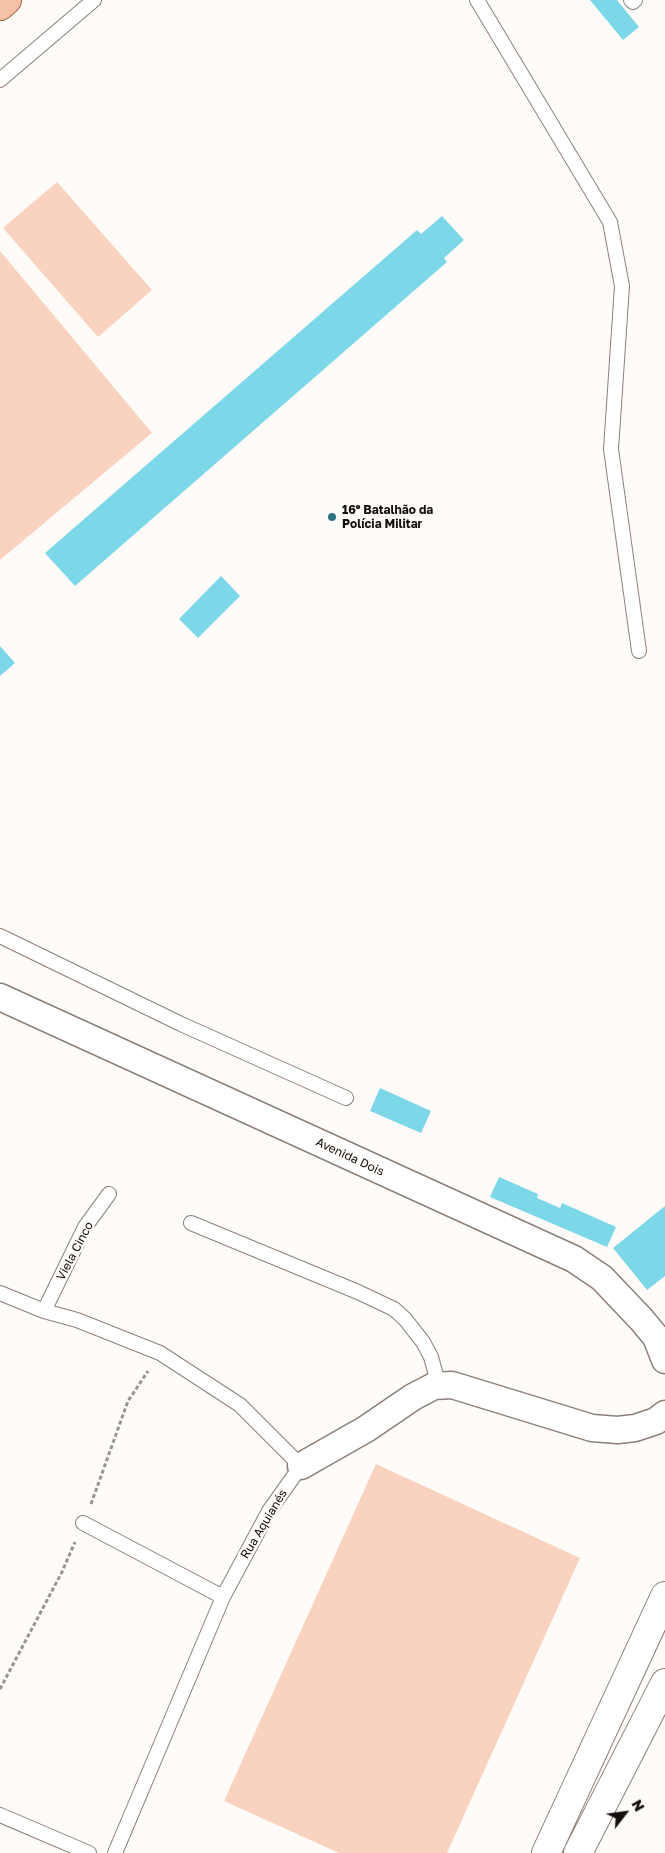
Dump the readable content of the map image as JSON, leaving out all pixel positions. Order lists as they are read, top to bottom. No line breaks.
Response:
{"streets":{"street":["Avenida Dois"],"lane":["Viela Cinco","Rua Aquianés"]},"places":["16º Batalhão da Polícia Militar"],"north":"top right"}
